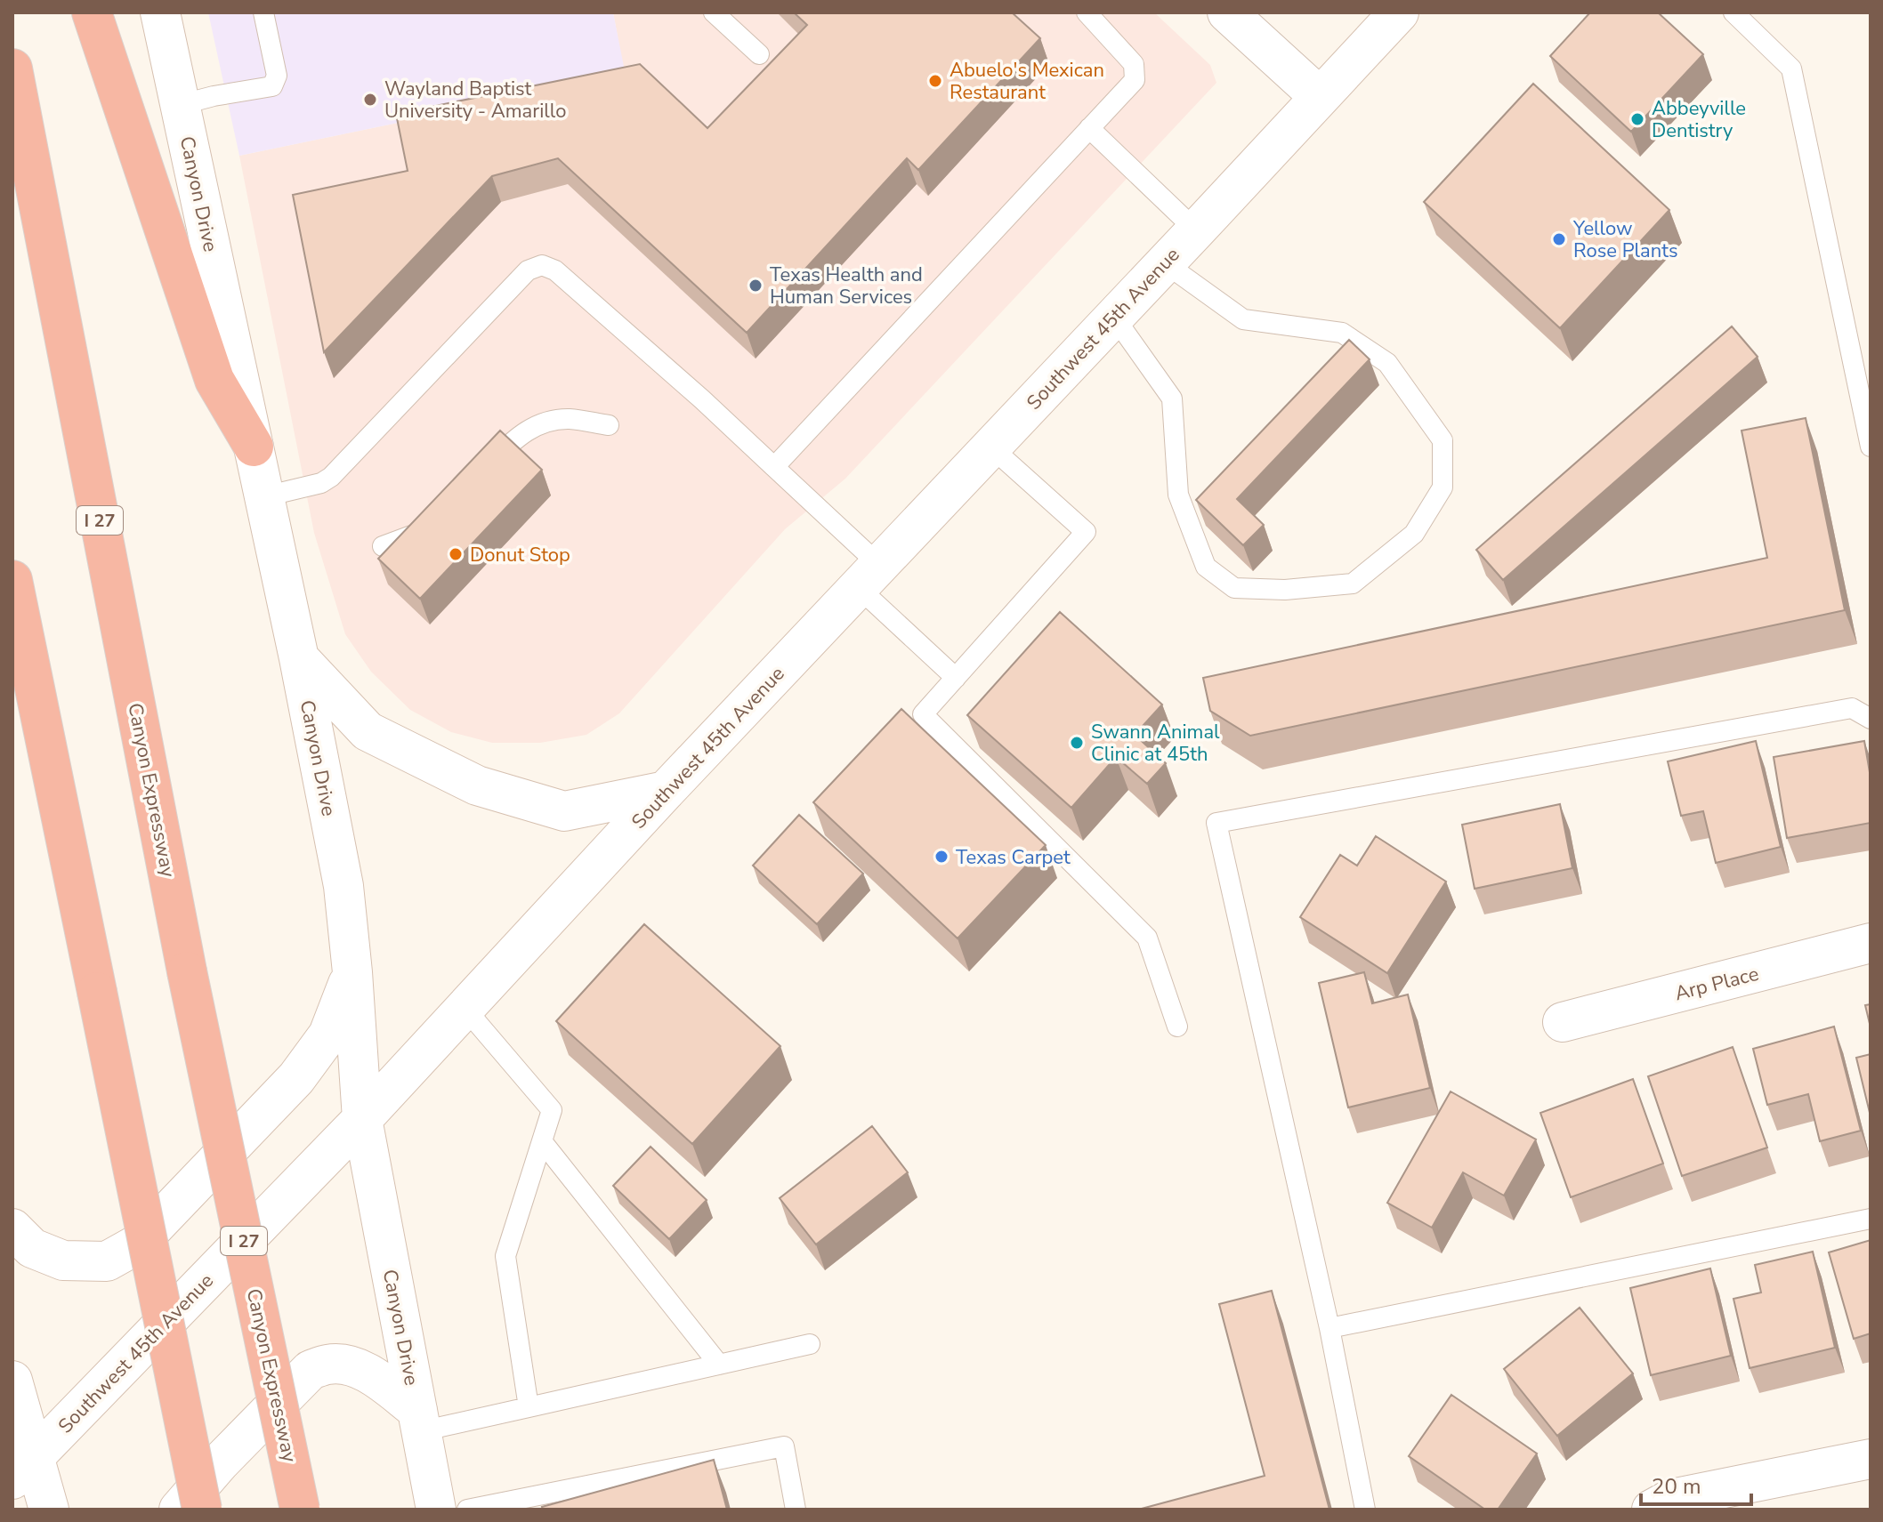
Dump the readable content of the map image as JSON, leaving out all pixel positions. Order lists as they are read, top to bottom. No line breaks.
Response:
{"streets":{"highway":["I 27","Canyon Expressway"],"main road":["Canyon Drive","Southwest 45th Avenue","Arp Place"]},"crossings":[["Canyon Drive","Southwest 45th Avenue"]],"places":["Abuelo's Mexican Restaurant","Wayland Baptist University - Amarillo","Abbeyville Dentistry","Yellow Rose Plants","Texas Health and Human Services","Donut Stop","Swann Animal Clinic at 45th","Texas Carpet"],"scale_bar":"20 m"}
